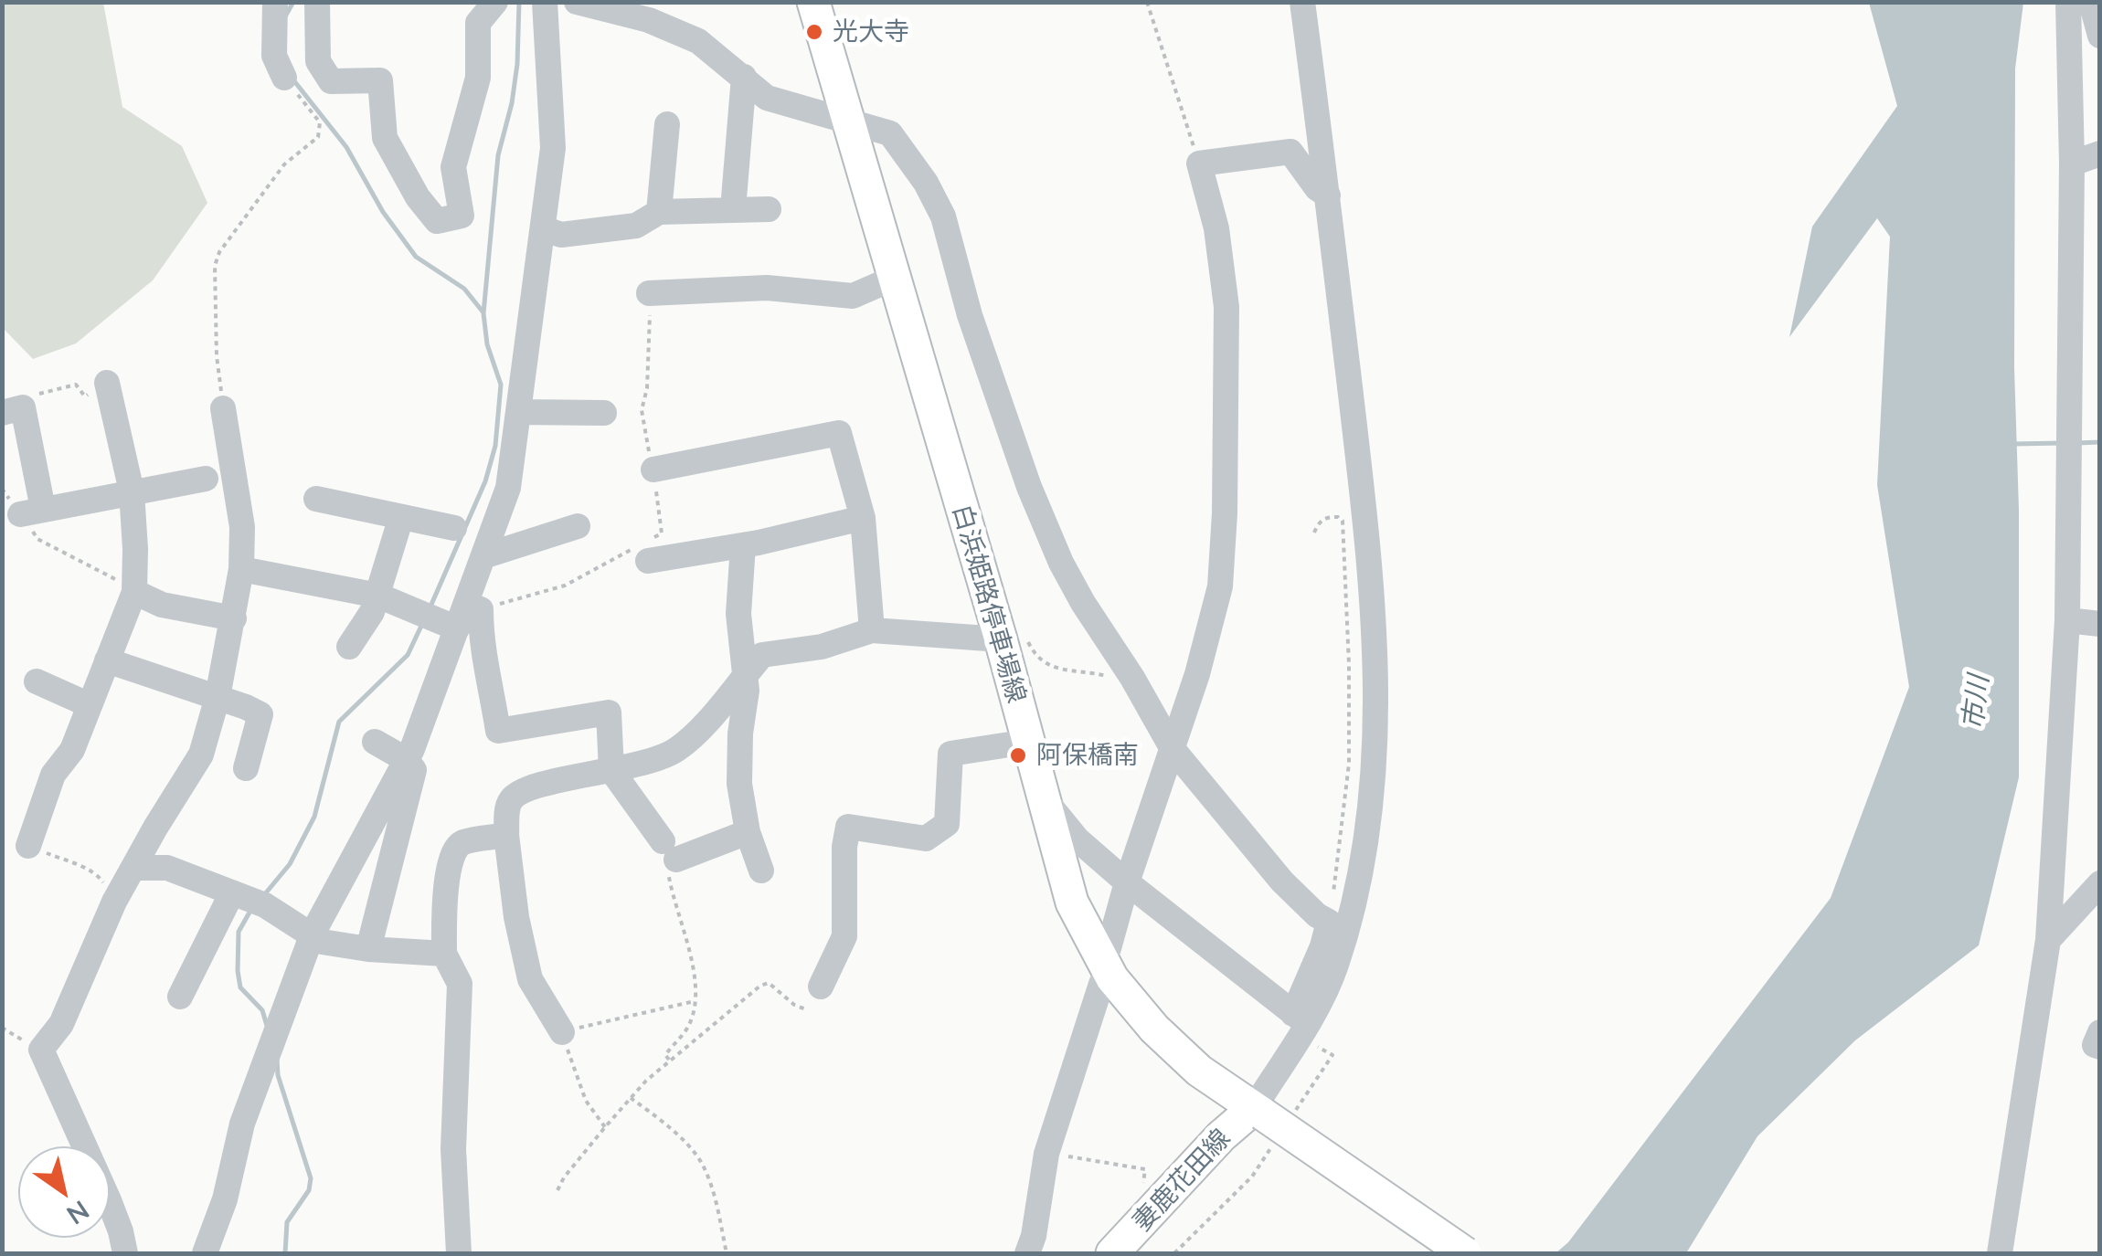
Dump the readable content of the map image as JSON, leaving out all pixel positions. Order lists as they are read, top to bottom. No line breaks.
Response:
{"streets":{"main road":["白浜姫路停車場線","妻鹿花田線"]},"crossings":[["白浜姫路停車場線","妻鹿花田線"]],"water":["市川"],"places":["光大寺","阿保橋南"],"north":"bottom right"}
